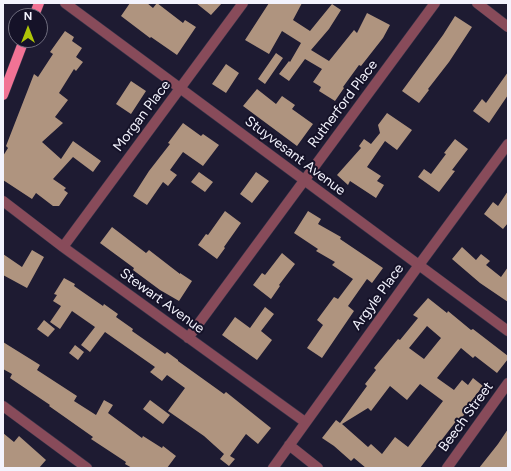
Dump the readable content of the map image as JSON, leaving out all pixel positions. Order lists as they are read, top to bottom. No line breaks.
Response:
{"streets":{"street":["Rutherford Place","Morgan Place","Stuyvesant Avenue","Argyle Place","Stewart Avenue","Beech Street"]},"crossings":[["Rutherford Place","Stuyvesant Avenue"],["Rutherford Place","Stewart Avenue"],["Morgan Place","Stuyvesant Avenue"],["Morgan Place","Stewart Avenue"],["Stuyvesant Avenue","Argyle Place"],["Argyle Place","Stewart Avenue"]],"north":"top"}
